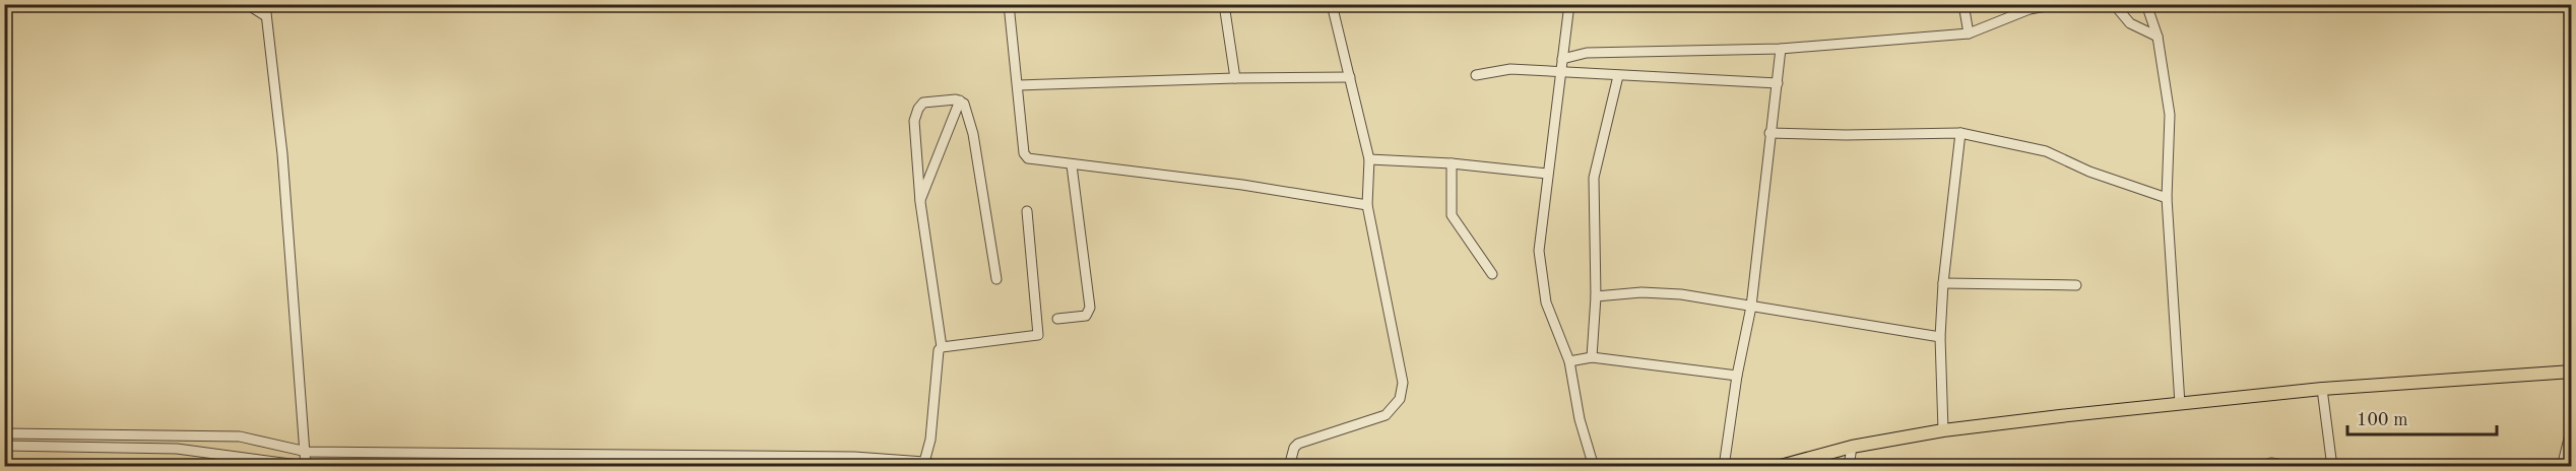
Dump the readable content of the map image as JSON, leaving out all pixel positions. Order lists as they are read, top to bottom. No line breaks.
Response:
{"scale_bar":"100 m"}
